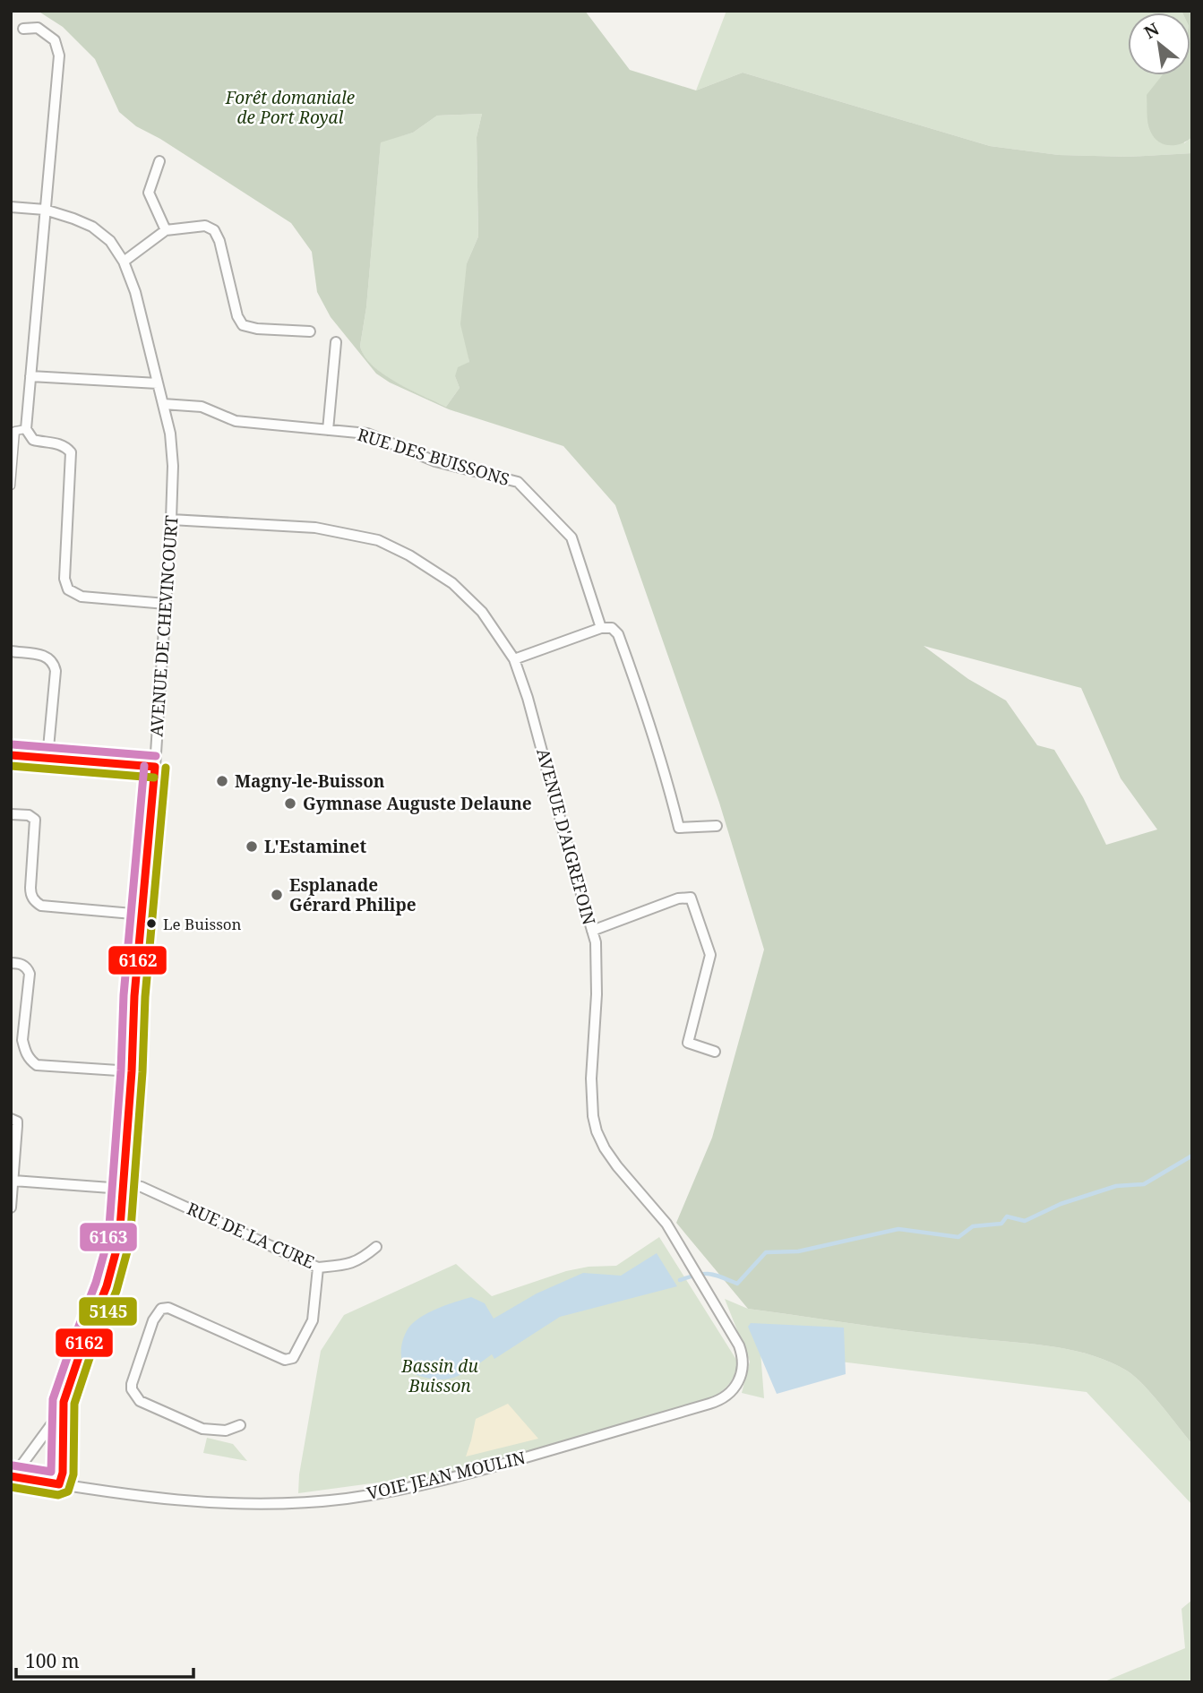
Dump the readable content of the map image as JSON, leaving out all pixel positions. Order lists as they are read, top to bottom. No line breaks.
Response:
{"streets":{"street":["RUE DES BUISSONS","AVENUE DE CHEVINCOURT","AVENUE D'AIGREFOIN","RUE DE LA CURE","VOIE JEAN MOULIN"]},"crossings":[["RUE DES BUISSONS","AVENUE DE CHEVINCOURT"],["AVENUE DE CHEVINCOURT","AVENUE D'AIGREFOIN"],["AVENUE DE CHEVINCOURT","RUE DE LA CURE"],["AVENUE DE CHEVINCOURT","VOIE JEAN MOULIN"],["AVENUE D'AIGREFOIN","VOIE JEAN MOULIN"]],"parks":["Forêt domaniale de Port Royal","Bassin du Buisson"],"places":["Magny-le-Buisson","Gymnase Auguste Delaune","L'Estaminet","Esplanade Gérard Philipe","Le Buisson"],"lines":["transit line 6163","transit line 6162","transit line 5145"],"scale_bar":"100 m","north":"top left"}
